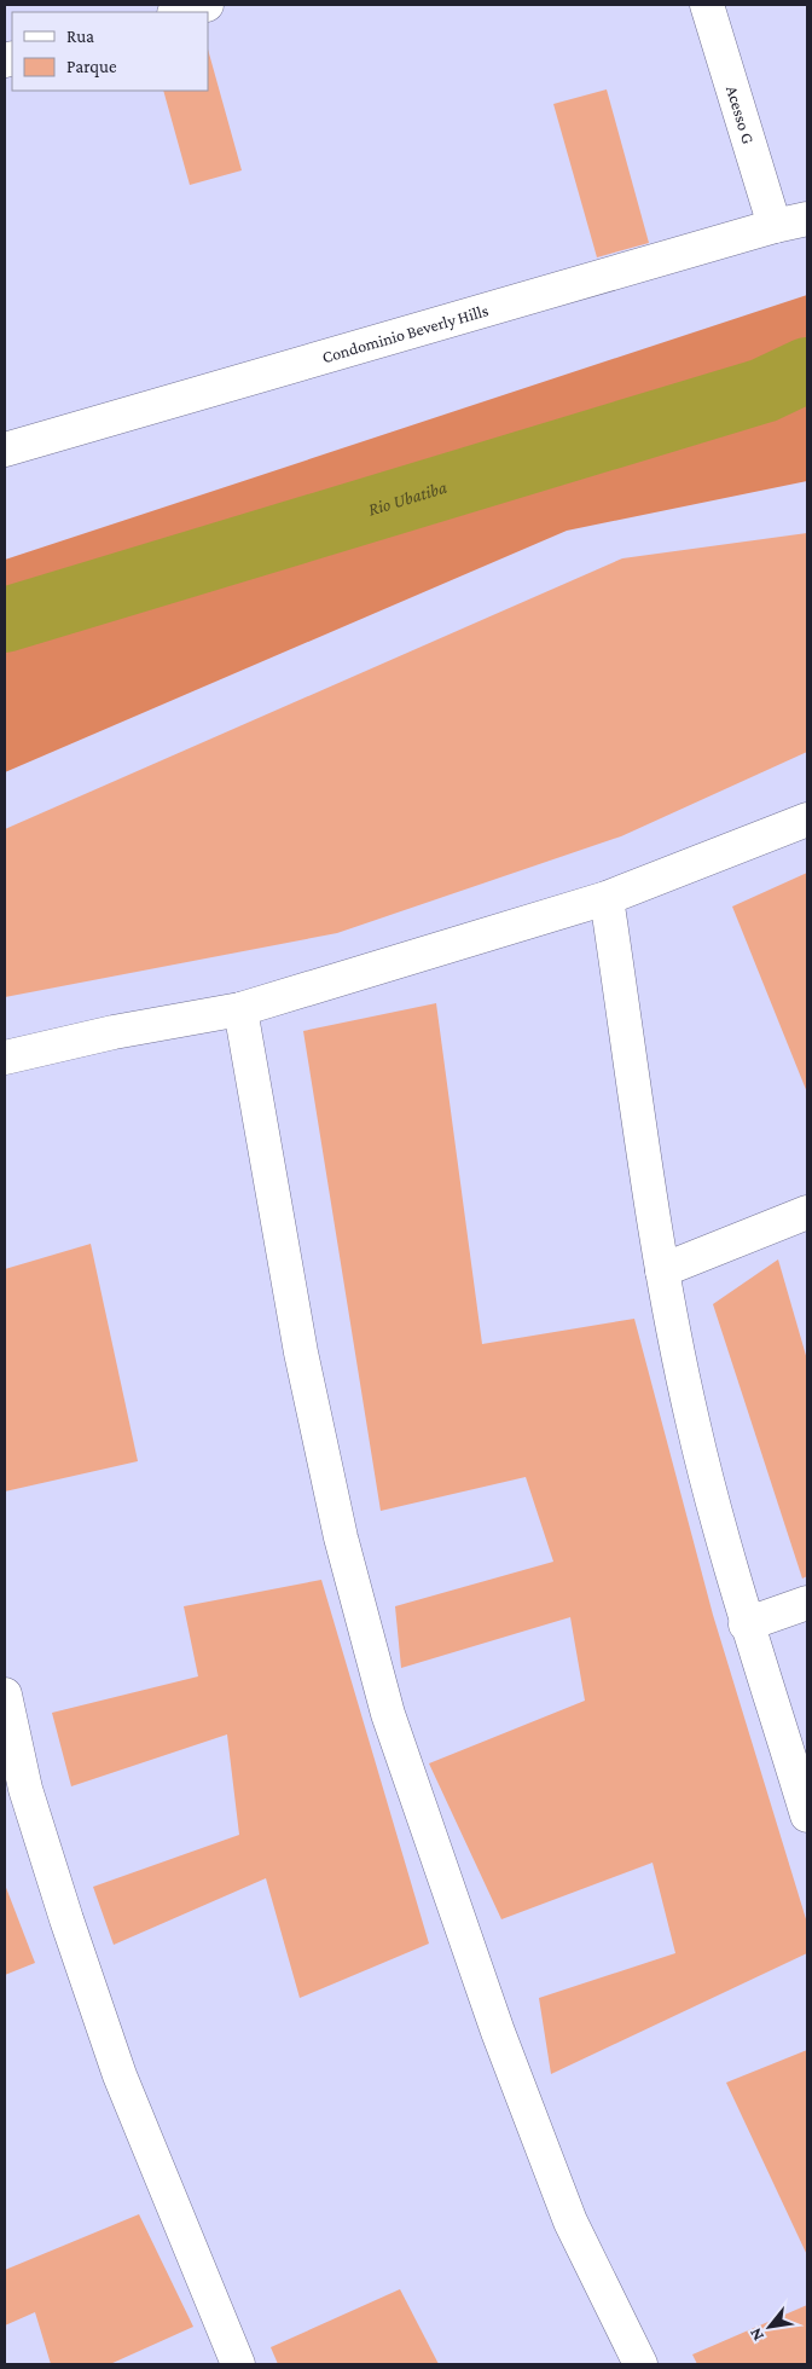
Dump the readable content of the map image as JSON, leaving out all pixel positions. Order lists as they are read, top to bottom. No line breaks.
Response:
{"streets":{"street":["Acesso G","Condominio Beverly Hills"]},"crossings":[["Acesso G","Condominio Beverly Hills"]],"water":["Rio Ubatiba"],"legend":["Rua","Parque"],"north":"bottom left"}
